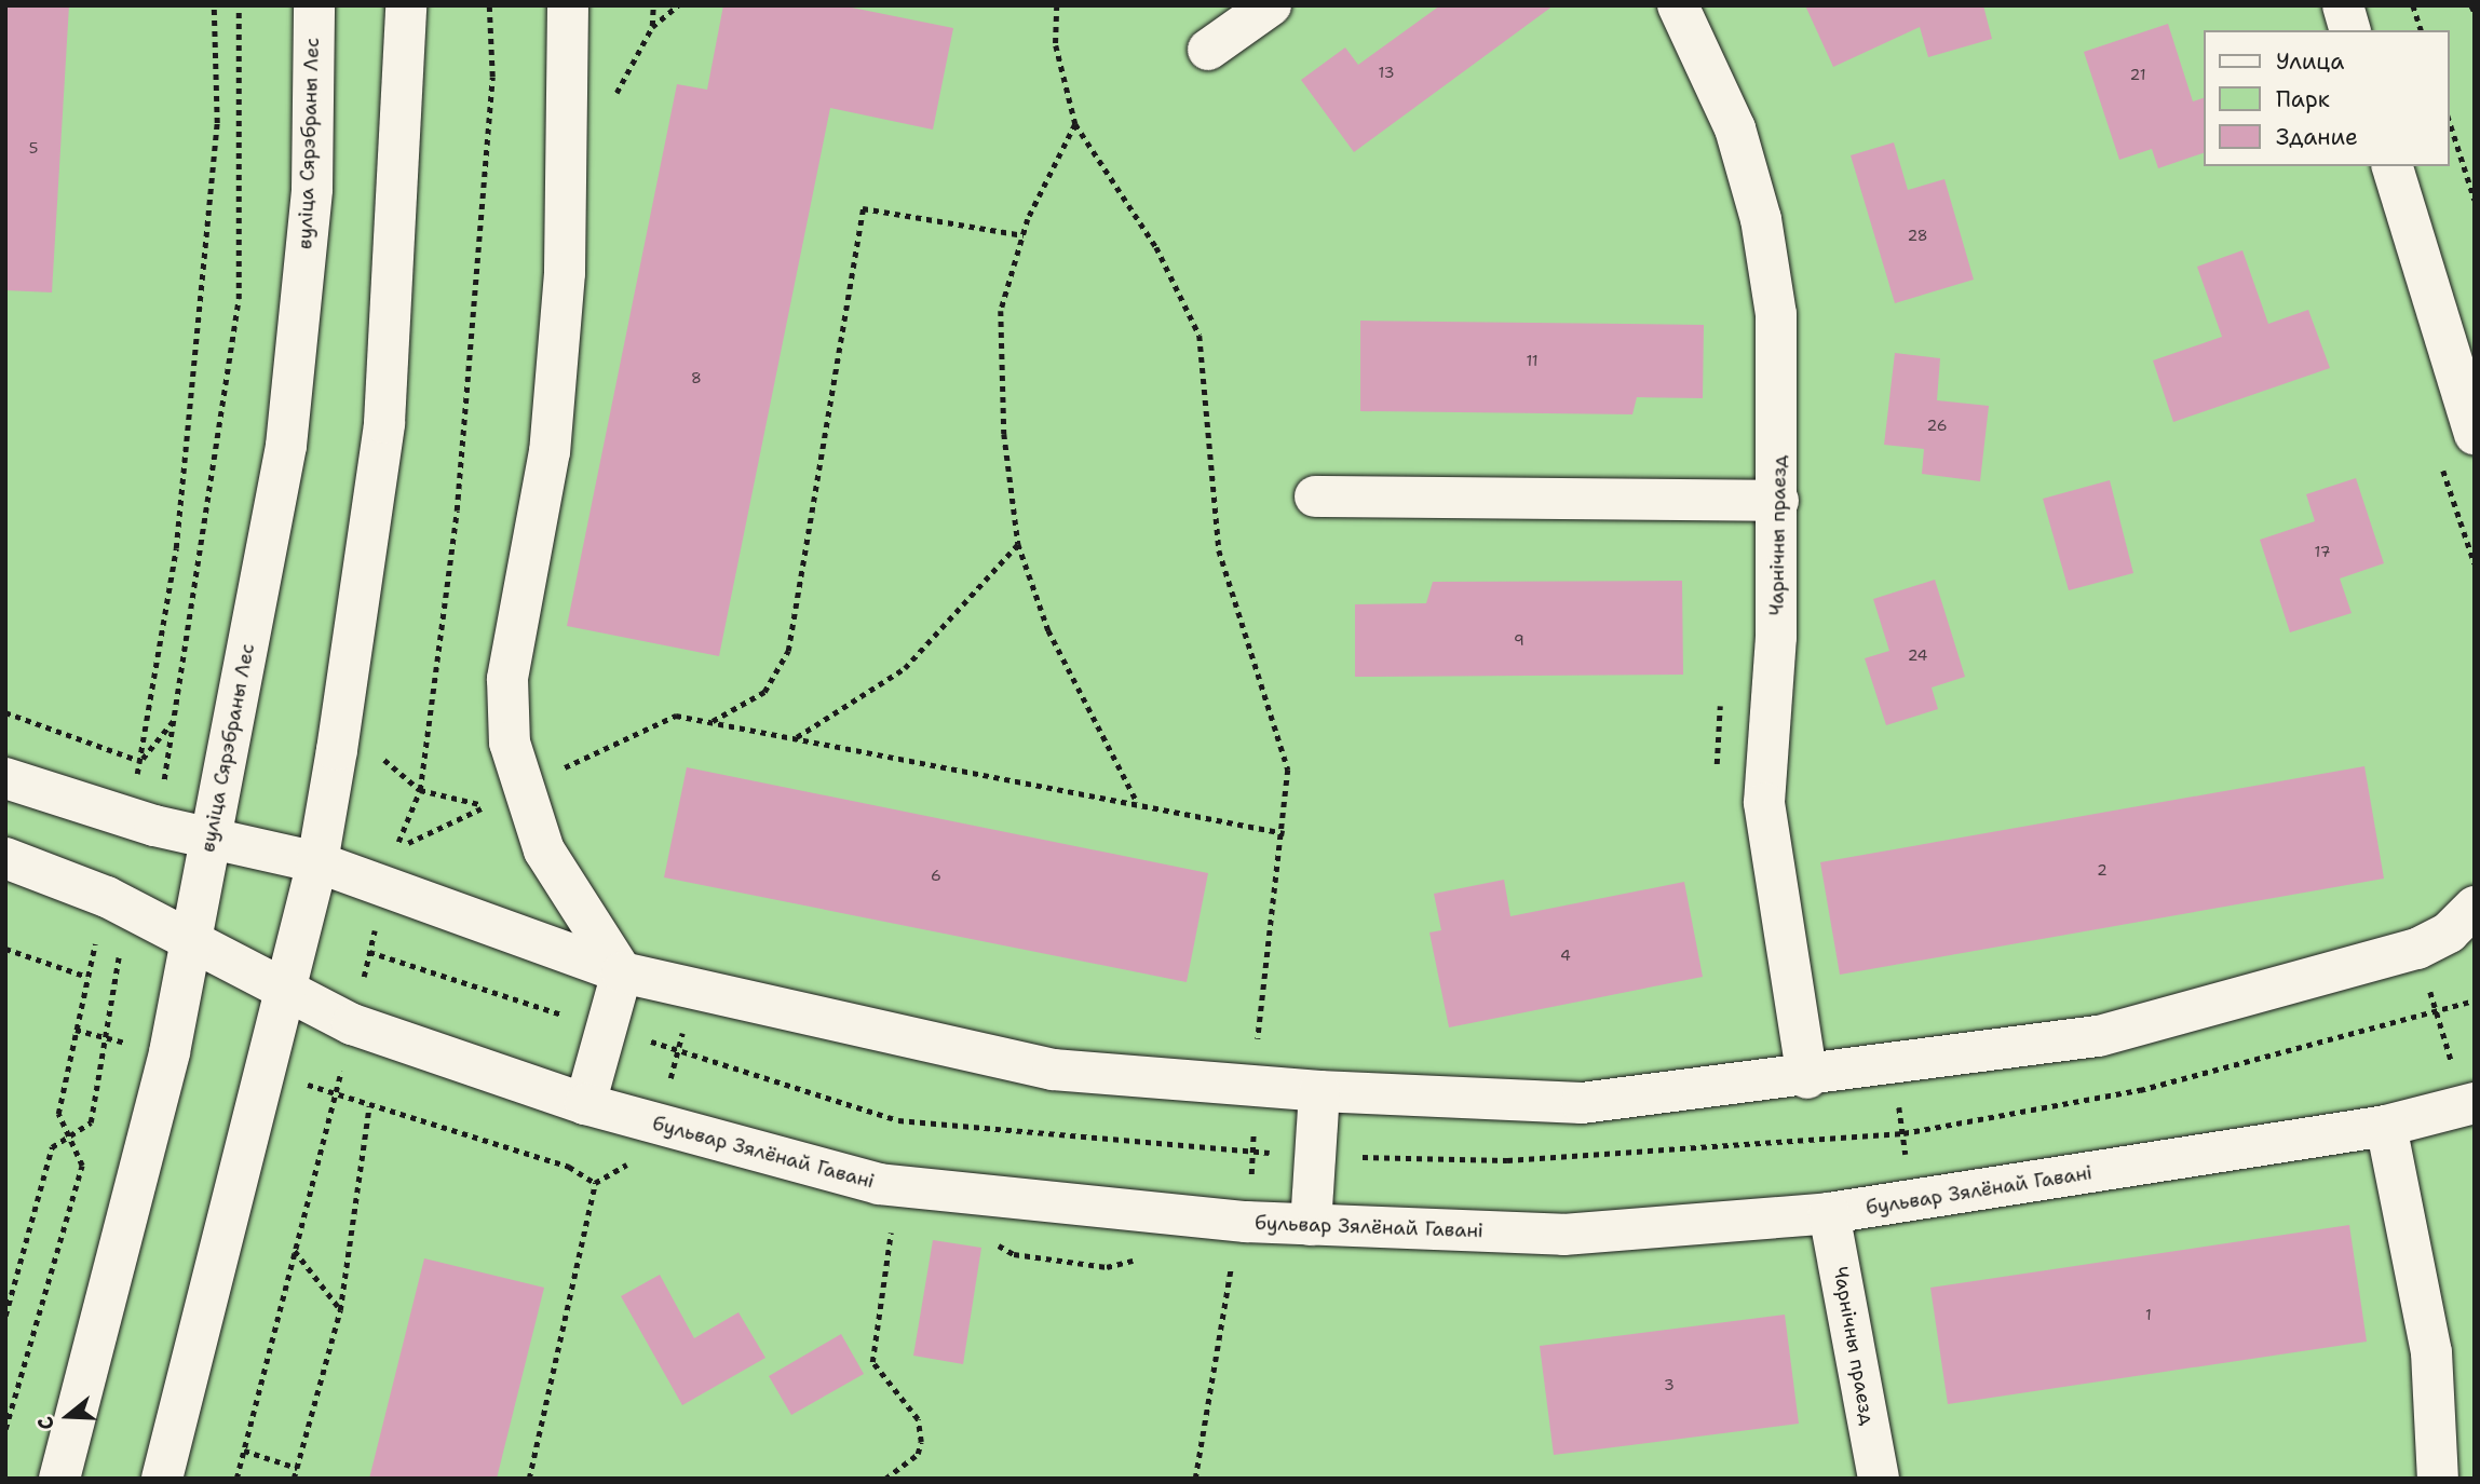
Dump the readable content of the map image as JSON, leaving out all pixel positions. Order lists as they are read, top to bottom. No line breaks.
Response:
{"streets":{"street":["вуліца Сярэбраны Лес","Чарнічны праезд","бульвар Зялёнай Гавані"]},"crossings":[["вуліца Сярэбраны Лес","бульвар Зялёнай Гавані"],["Чарнічны праезд","бульвар Зялёнай Гавані"]],"house_numbers":["13","21","5","28","11","8","26","17","9","24","2","6","4","1","3"],"legend":["Улица","Парк","Здание"],"north":"left"}
